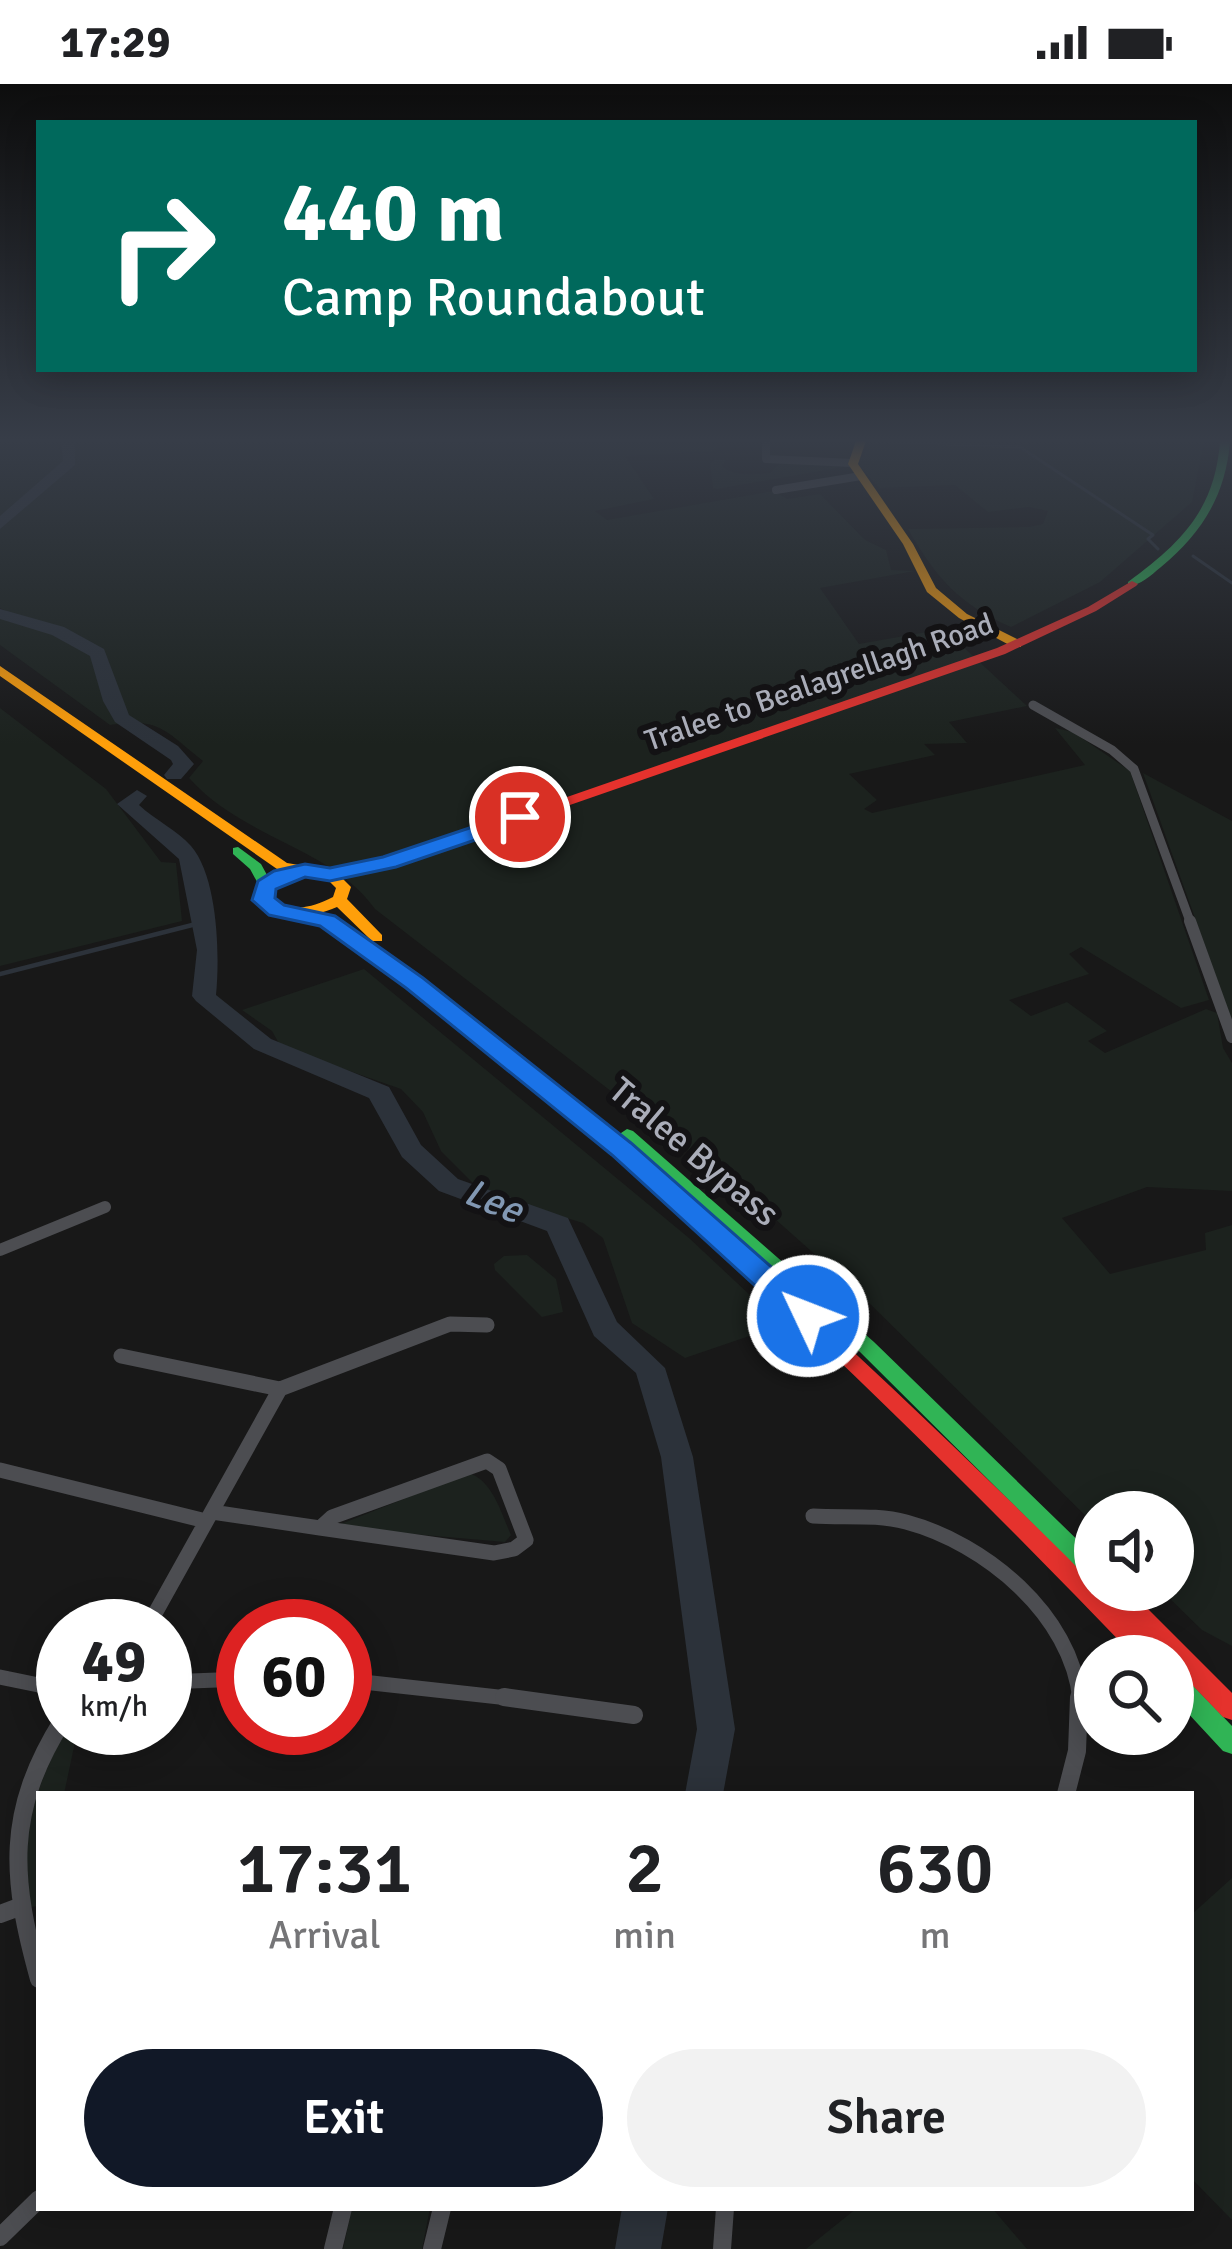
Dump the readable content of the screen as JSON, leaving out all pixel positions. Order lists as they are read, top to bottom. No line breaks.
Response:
{"streets":{"main road":["Tralee to Bealagrellagh Road","Tralee Bypass"]},"crossings":[["Tralee to Bealagrellagh Road","Tralee Bypass"]],"water":["Lee"],"page":{"status":"17:29","turn":["440 m","Camp Roundabout"],"speed":"49 km/h","limit":"60","eta":["17:31","Arrival","2","min","630","m"],"buttons":["Exit","Share"]}}
